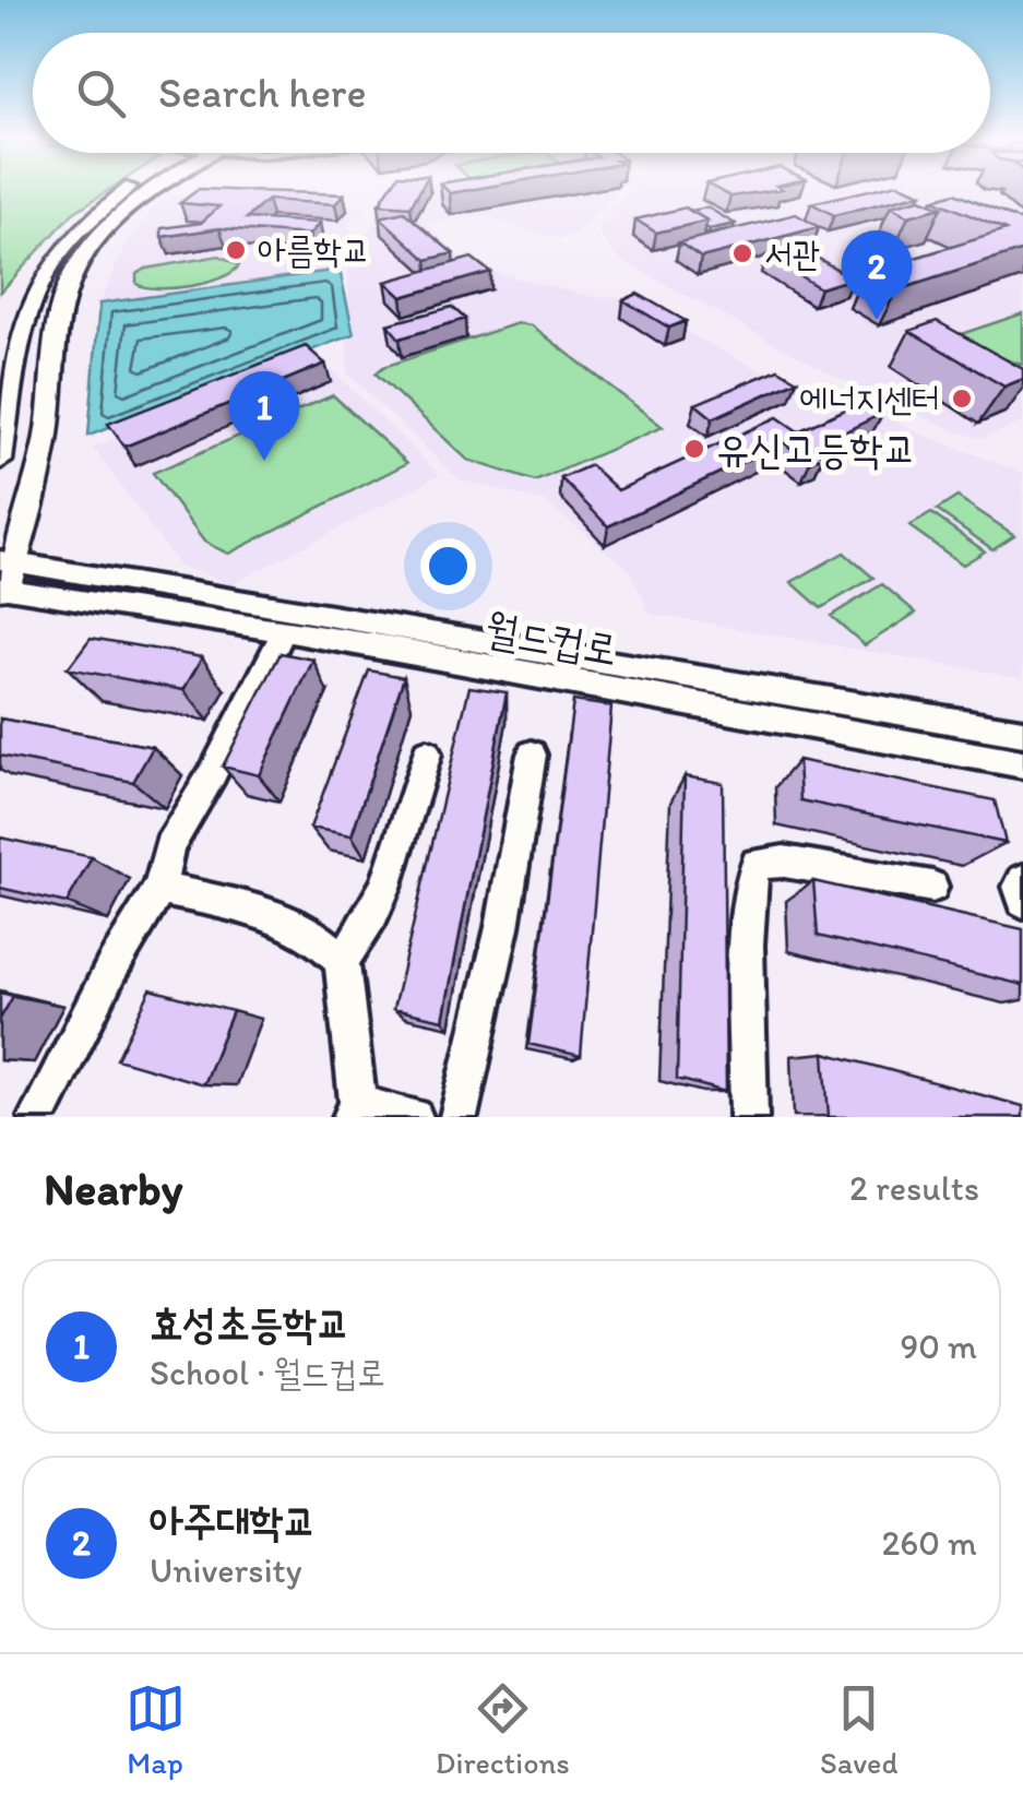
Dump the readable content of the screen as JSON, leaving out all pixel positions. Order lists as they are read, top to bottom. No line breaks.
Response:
{"streets":{"street":["월드컵로"]},"places":["아름학교","서관","에너지센터","유신고등학교"],"page":{"search":"Search here","pins":["2","1"],"heading":["Nearby","2 results"],"list":[{"mark":"1","name":"효성초등학교","note":"School · 월드컵로","value":"90 m"},{"mark":"2","name":"아주대학교","note":"University","value":"260 m"}],"nav":["Map","Directions","Saved"]}}
